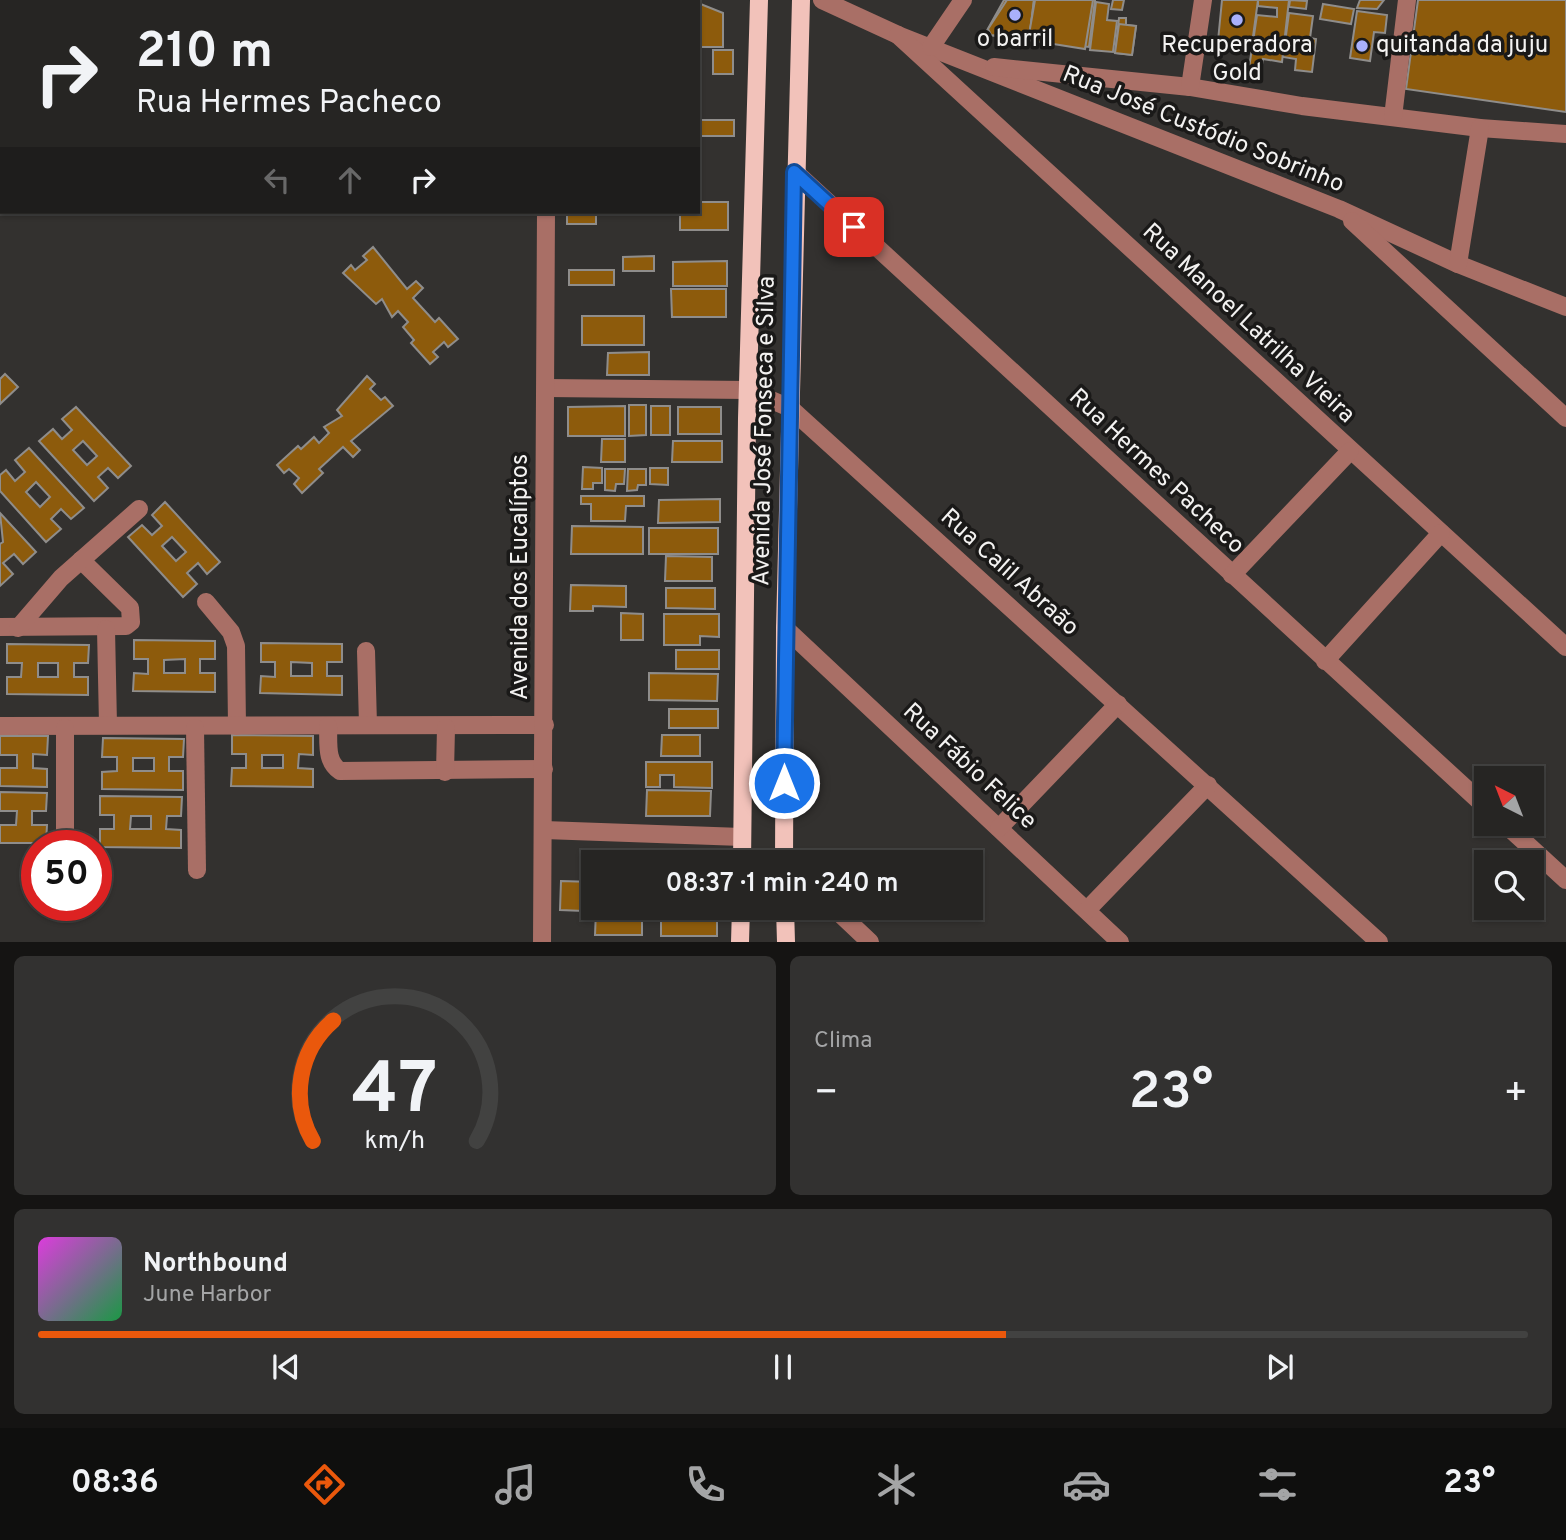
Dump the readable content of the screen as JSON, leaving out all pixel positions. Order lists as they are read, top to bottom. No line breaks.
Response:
{"streets":{"main road":["Avenida José Fonseca e Silva"],"street":["Rua José Custódio Sobrinho","Rua Manoel Latrilha Vieira","Rua Hermes Pacheco","Rua Calil Abraão","Avenida dos Eucalíptos","Rua Fábio Felice"]},"crossings":[["Rua José Custódio Sobrinho","Rua Manoel Latrilha Vieira"],["Avenida José Fonseca e Silva","Rua Hermes Pacheco"],["Avenida José Fonseca e Silva","Rua Calil Abraão"],["Avenida José Fonseca e Silva","Rua Fábio Felice"],["Rua Calil Abraão","Avenida dos Eucalíptos"]],"places":["o barril","Recuperadora Gold","quitanda da juju"],"north":"top left","page":{"turn":["210 m","Rua Hermes Pacheco"],"limit":"50","trip":"08:37 · 1 min · 240 m","tile":"Clima","heat":["−","23°","+"],"song":["Northbound","June Harbor"],"tabs":["08:36","23°"],"gauge":["47","km/h"]}}
